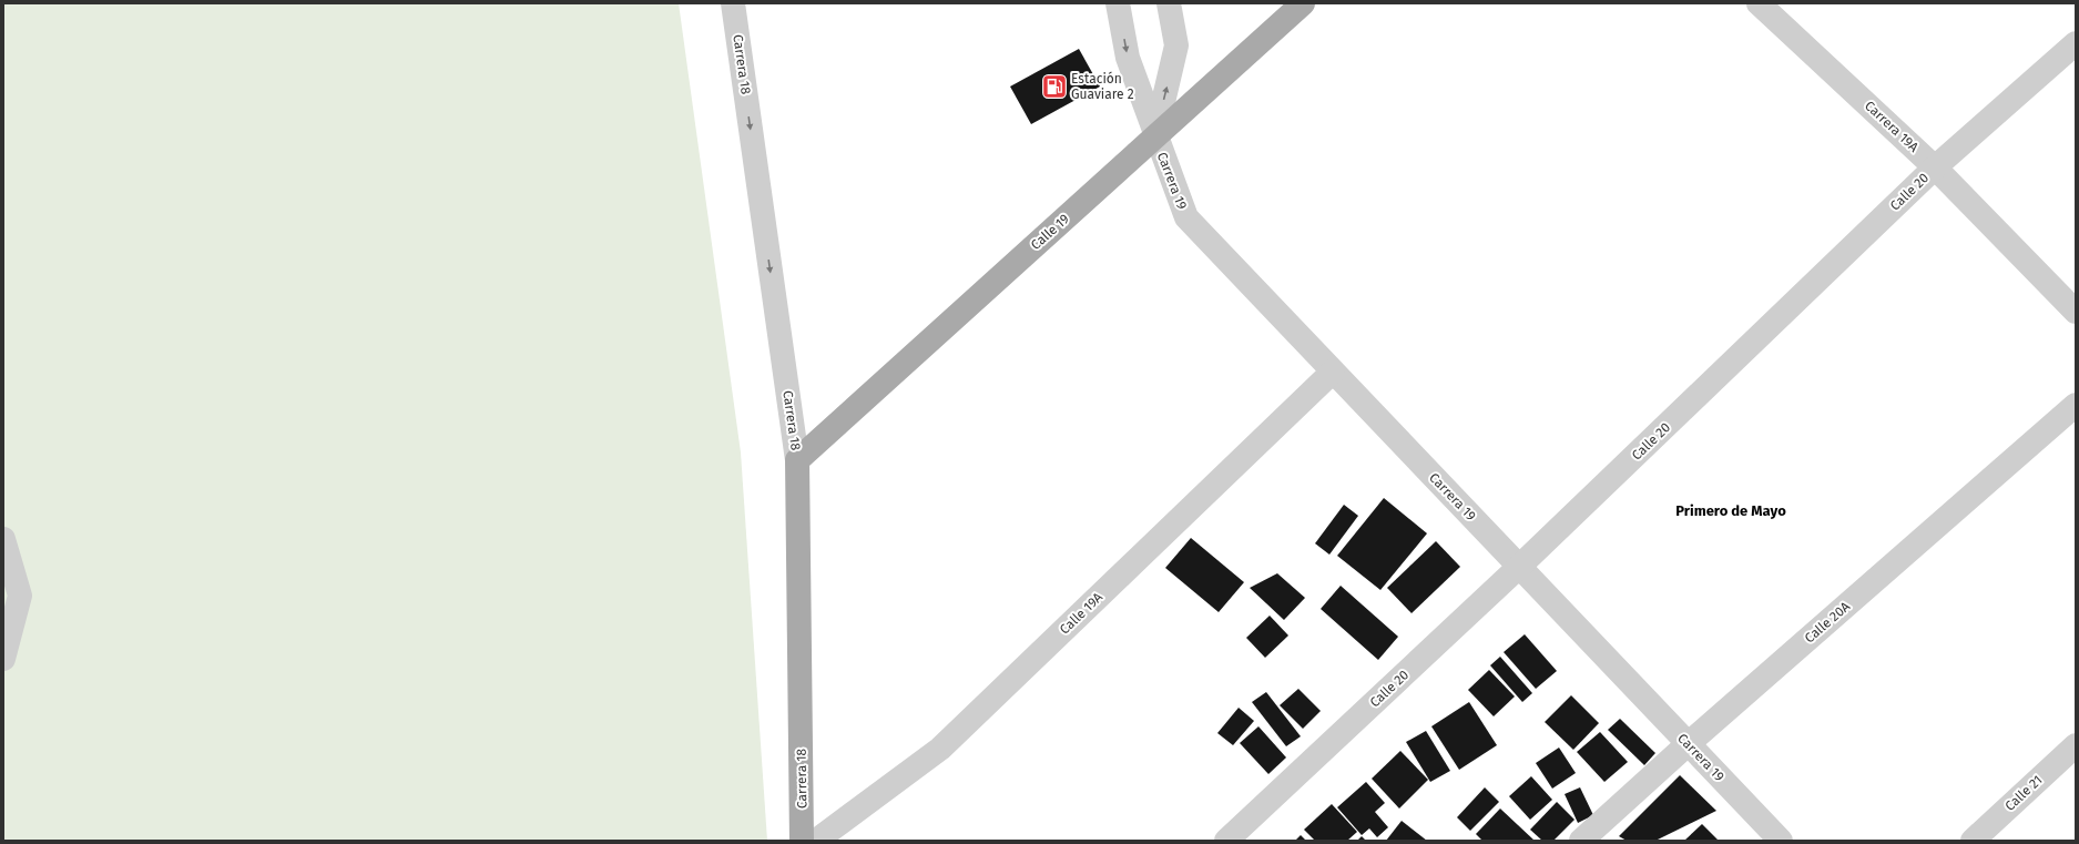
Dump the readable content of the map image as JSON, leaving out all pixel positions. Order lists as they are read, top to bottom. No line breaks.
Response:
{"streets":{"main road":["Carrera 18","Calle 19"],"street":["Carrera 19A","Carrera 19","Calle 20","Calle 19A","Calle 20A","Calle 21"]},"crossings":[["Carrera 18","Calle 19"],["Carrera 19A","Calle 20"],["Carrera 19","Calle 20"],["Carrera 19","Calle 19"],["Carrera 19","Calle 19A"],["Carrera 19","Calle 20A"]],"one_way":["Carrera 18"],"districts":["Primero de Mayo"],"places":{"fuel station":["Estación Guaviare 2"]}}
